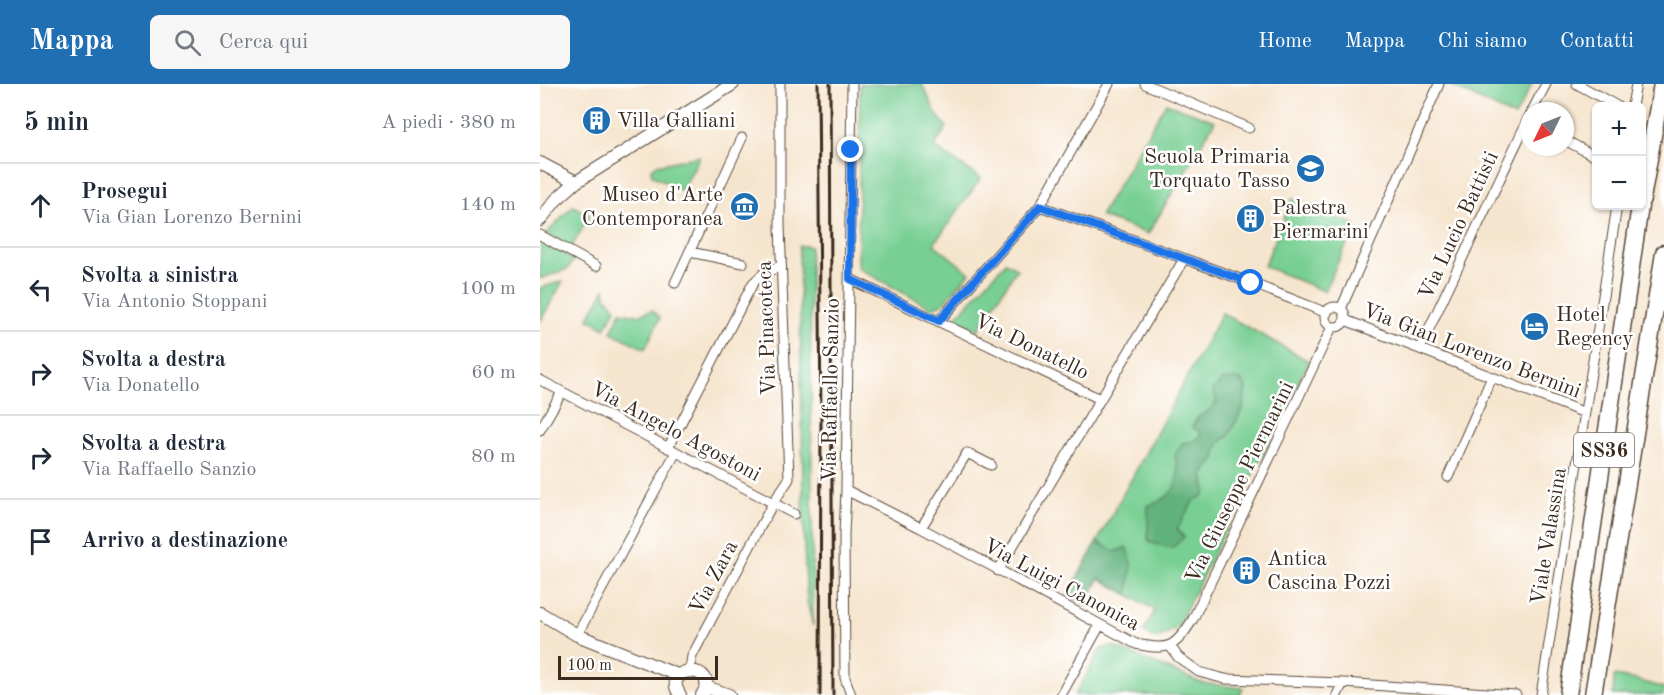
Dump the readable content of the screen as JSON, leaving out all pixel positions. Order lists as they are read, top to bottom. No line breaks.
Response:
{"streets":{"highway":["SS36"],"street":["Via Lucio Battisti","Via Pinacoteca","Via Donatello","Via Gian Lorenzo Bernini","Via Raffaello Sanzio","Via Angelo Agostoni","Via Giuseppe Piermarini","Viale Valassina","Via Zara","Via Luigi Canonica"]},"crossings":[["Via Lucio Battisti","Via Gian Lorenzo Bernini"],["Via Pinacoteca","Via Angelo Agostoni"],["Via Pinacoteca","Via Zara"],["Via Donatello","Via Raffaello Sanzio"],["Via Gian Lorenzo Bernini","Via Giuseppe Piermarini"],["Via Gian Lorenzo Bernini","Viale Valassina"],["Via Raffaello Sanzio","Via Luigi Canonica"],["Via Angelo Agostoni","Via Zara"],["Via Giuseppe Piermarini","Via Luigi Canonica"]],"places":{"building":["Villa Galliani","Palestra Piermarini","Antica Cascina Pozzi"],"school or university":["Scuola Primaria Torquato Tasso"],"museum":["Museo d'Arte Contemporanea"],"hotel":["Hotel Regency"]},"scale_bar":"100 m","north":"bottom left","page":{"header":"Mappa","search":"Cerca qui","nav":["Home","Mappa","Chi siamo","Contatti"],"heading":["5 min","A piedi · 380 m"],"map_buttons":["+","−"],"list":[["Prosegui","Via Gian Lorenzo Bernini","140 m"],["Svolta a sinistra","Via Antonio Stoppani","100 m"],["Svolta a destra","Via Donatello","60 m"],["Svolta a destra","Via Raffaello Sanzio","80 m"],"Arrivo a destinazione"],"scale":"100 m"}}
